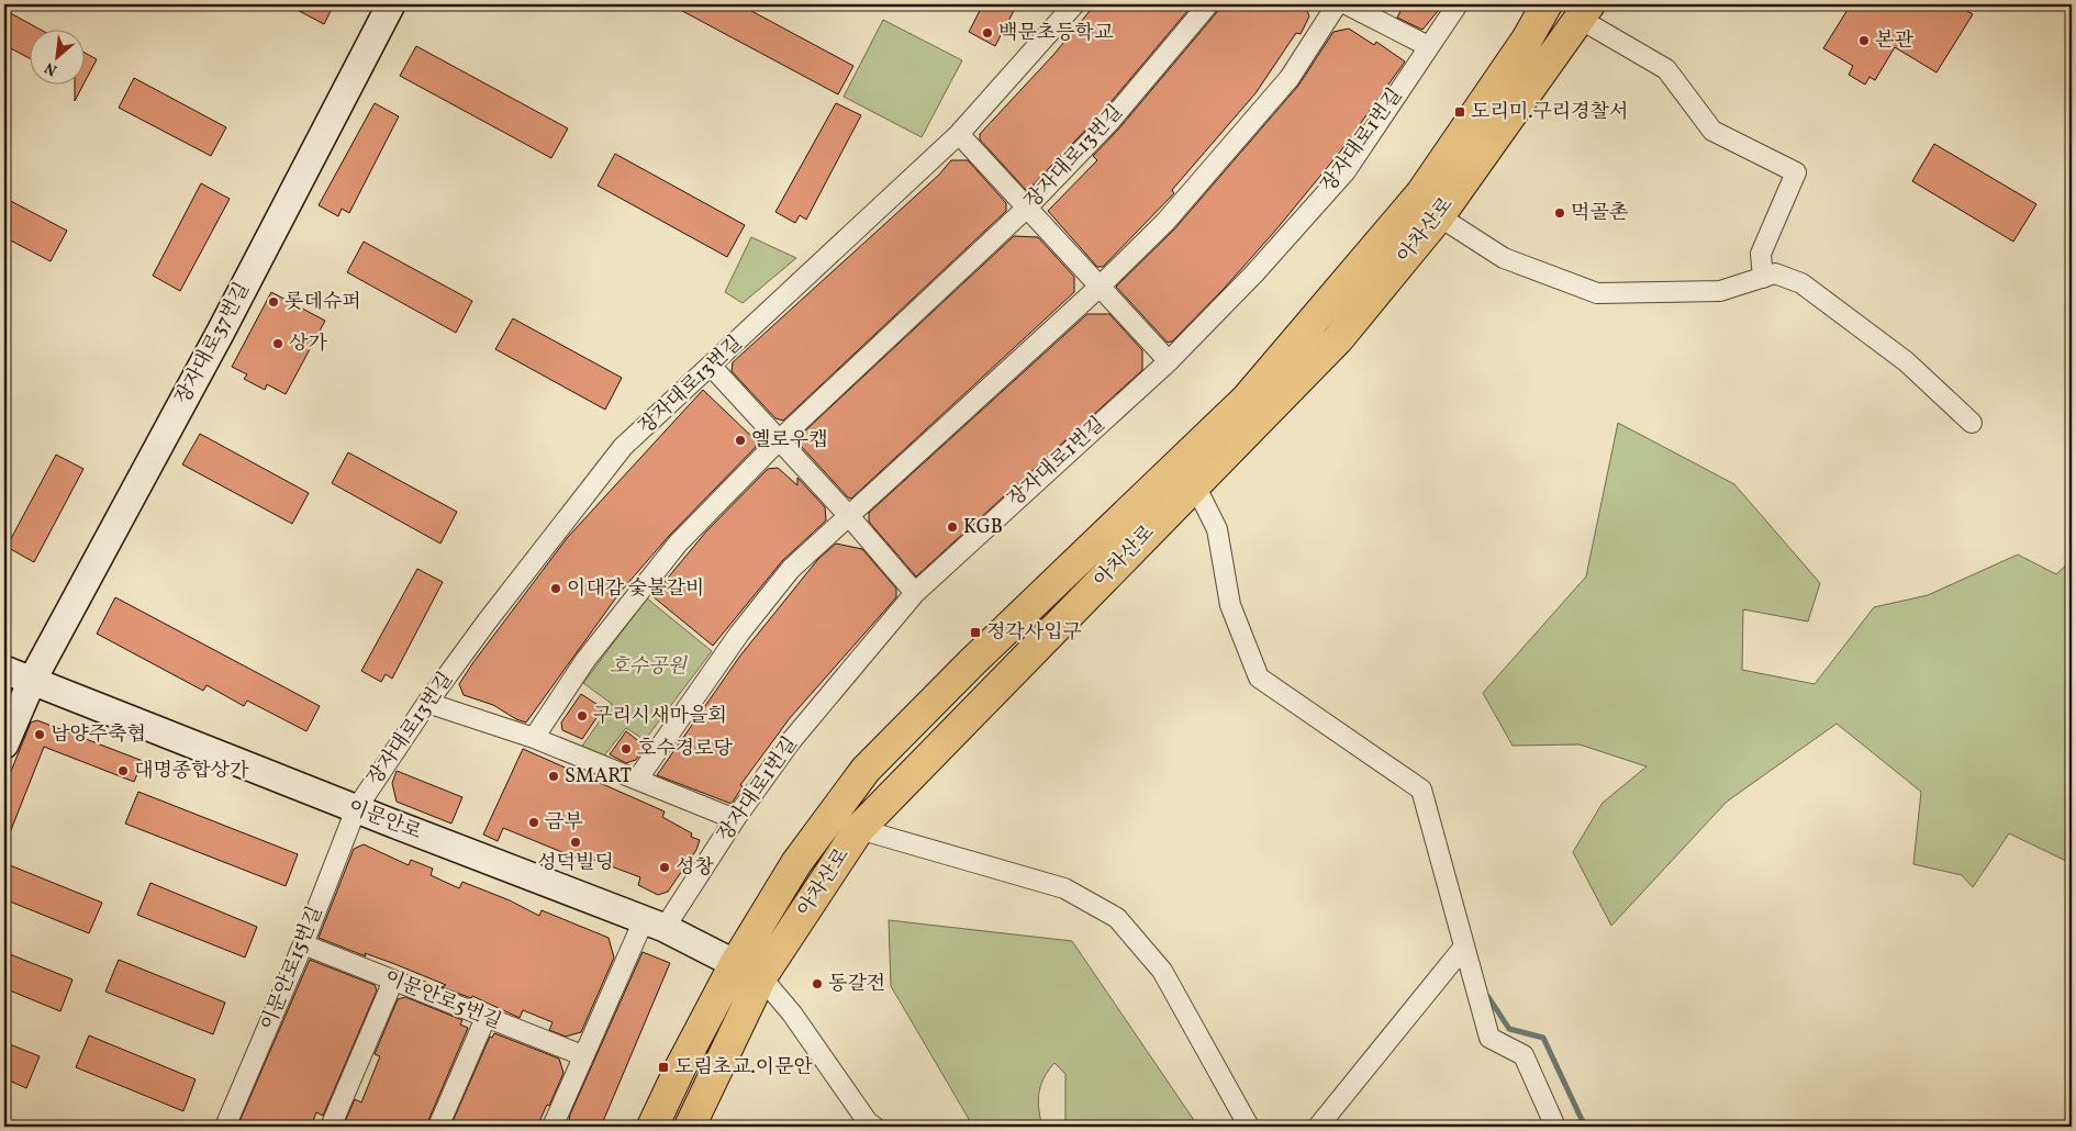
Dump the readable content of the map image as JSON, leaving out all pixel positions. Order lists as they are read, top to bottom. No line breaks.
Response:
{"streets":{"main road":["아차산로"],"street":["장자대로1번길","장자대로13번길","장자대로37번길","이문안로","이문안로15번길","이문안로5번길"]},"crossings":[["장자대로1번길","이문안로"],["장자대로13번길","이문안로"],["장자대로13번길","이문안로15번길"],["아차산로","이문안로"],["장자대로37번길","이문안로"],["이문안로","이문안로15번길"],["이문안로15번길","이문안로5번길"]],"parks":["호수공원"],"places":{"other":["백문초등학교","본관","먹골촌","롯데슈퍼","상가","옐로우캡","KGB","이대감 숯불갈비","구리시새마을회","남양주축협","호수경로당","대명종합상가","SMART","금부","성덕빌딩","성창","동갈전"],"transit":["도리미.구리경찰서","정각사입구","도림초교.이문안"]},"north":"bottom left"}
